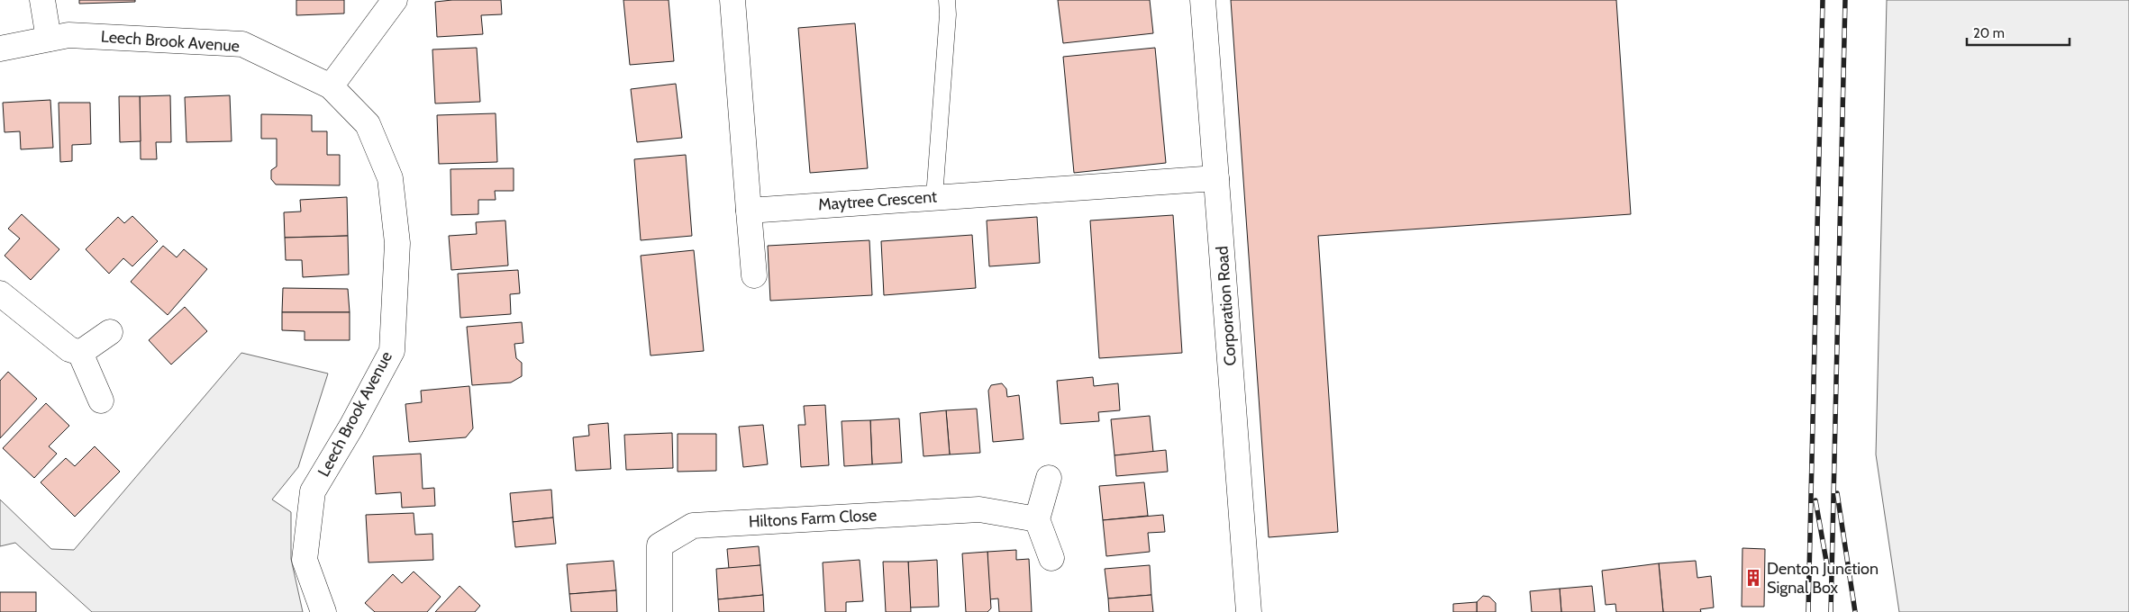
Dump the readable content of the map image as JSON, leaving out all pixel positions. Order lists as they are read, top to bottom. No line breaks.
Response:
{"streets":{"street":["Leech Brook Avenue","Maytree Crescent","Corporation Road","Hiltons Farm Close"]},"crossings":[["Maytree Crescent","Corporation Road"]],"places":{"building":["Denton Junction Signal Box"]},"scale_bar":"20 m"}
